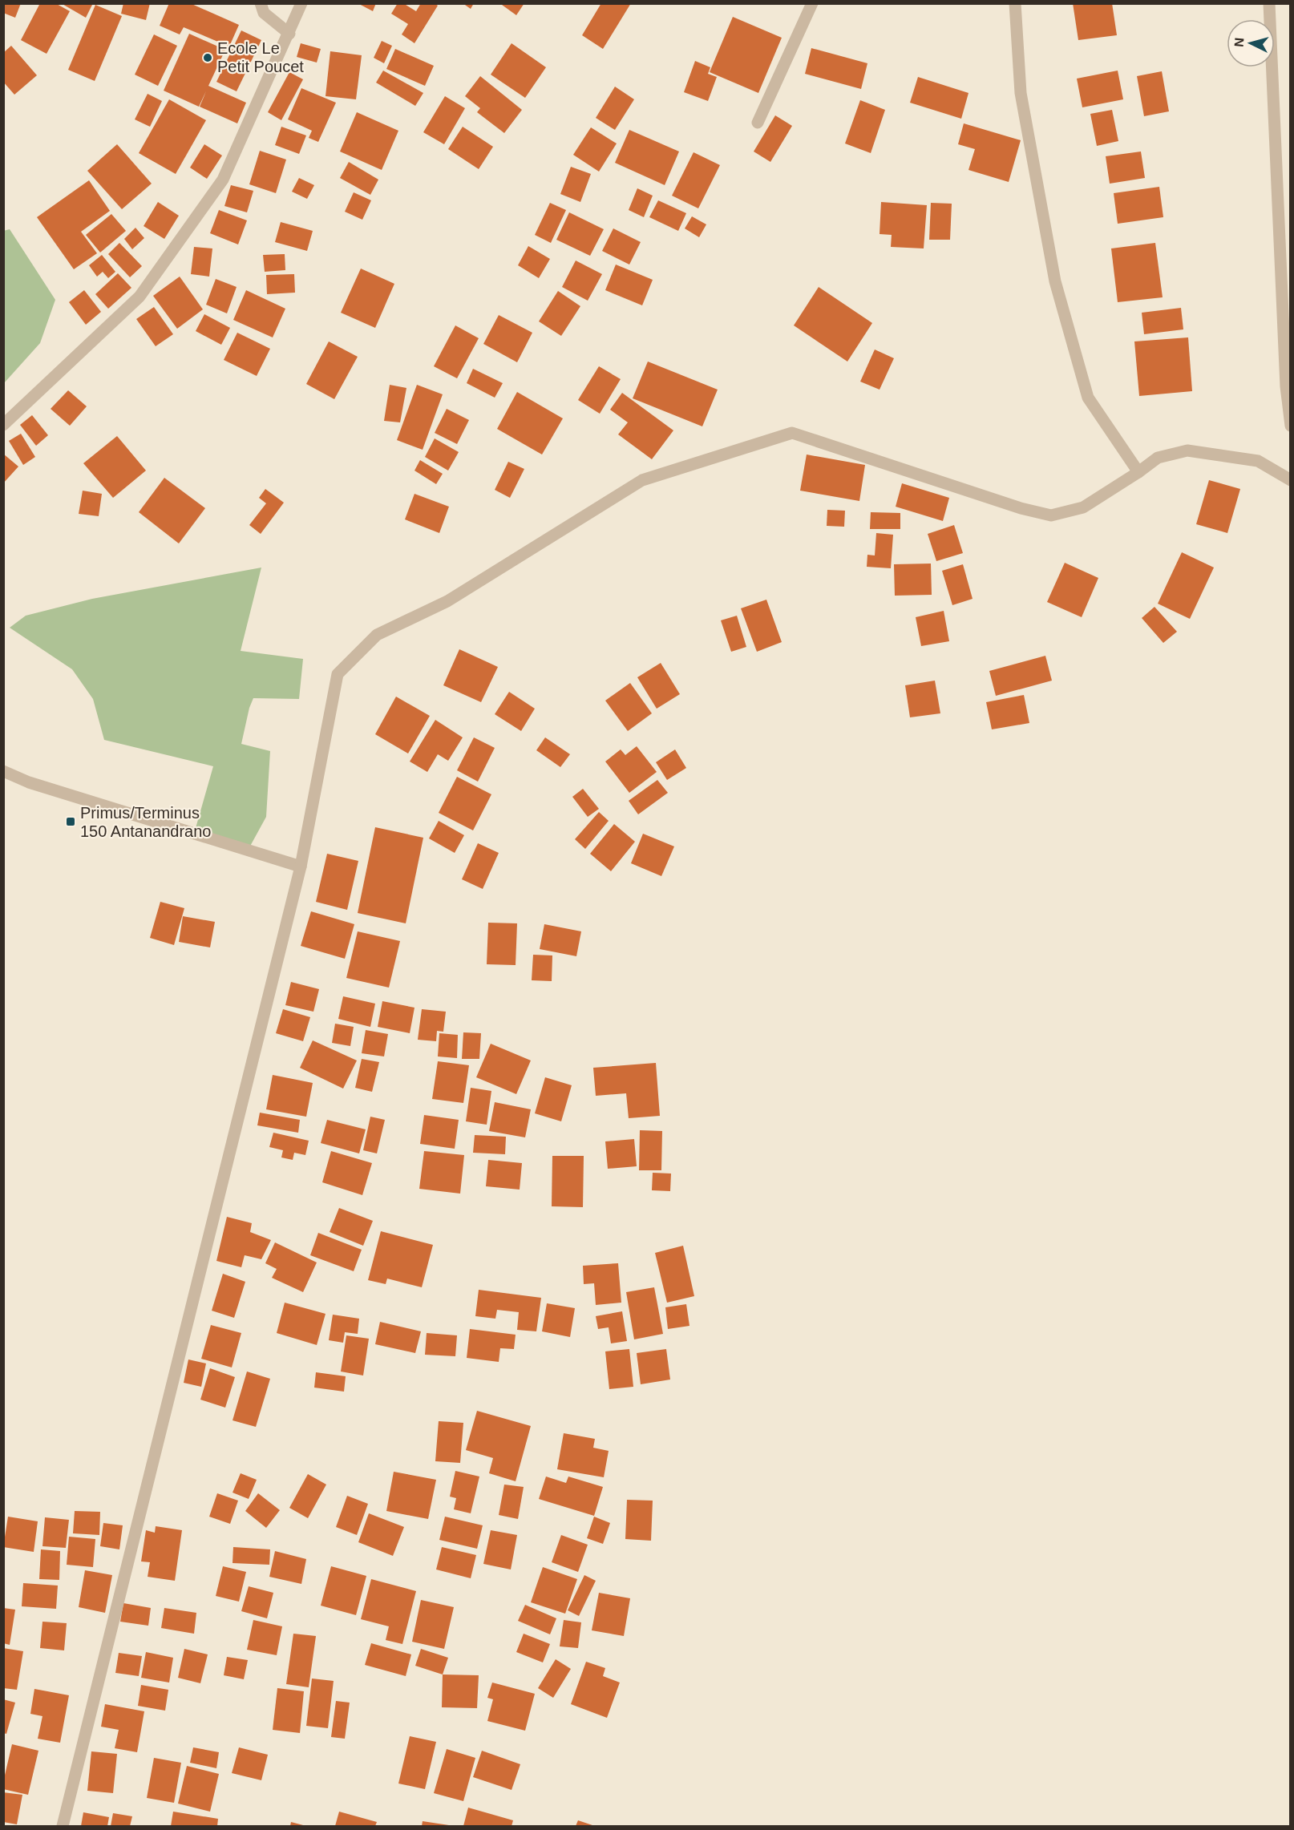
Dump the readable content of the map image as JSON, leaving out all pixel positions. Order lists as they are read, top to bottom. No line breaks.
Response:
{"places":{"other":["Ecole Le Petit Poucet"],"transit":["Primus/Terminus 150 Antanandrano"]},"north":"left"}
